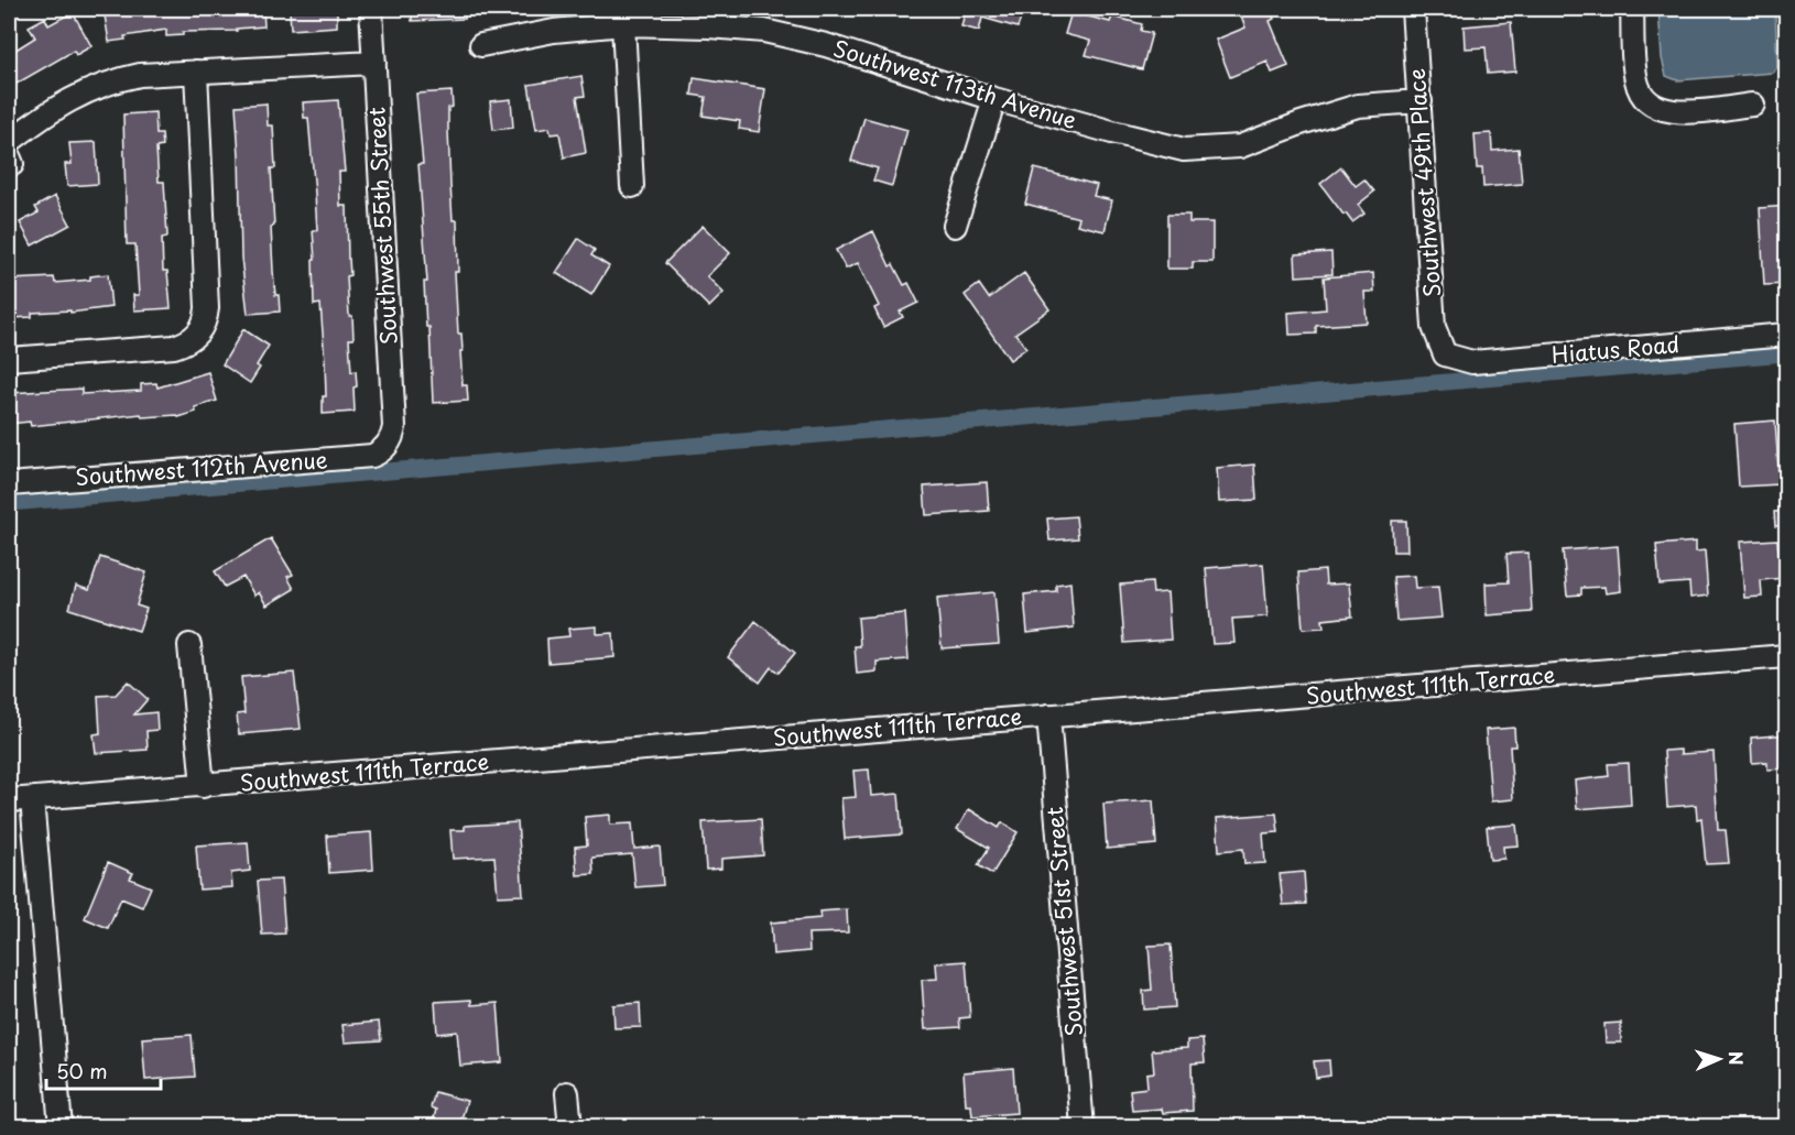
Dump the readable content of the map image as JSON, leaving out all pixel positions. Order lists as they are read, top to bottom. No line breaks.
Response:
{"streets":{"street":["Southwest 113th Avenue","Southwest 49th Place","Southwest 55th Street","Hiatus Road","Southwest 112th Avenue","Southwest 111th Terrace","Southwest 51st Street"]},"crossings":[["Southwest 113th Avenue","Southwest 49th Place"],["Southwest 49th Place","Hiatus Road"],["Southwest 55th Street","Southwest 112th Avenue"],["Southwest 111th Terrace","Southwest 51st Street"]],"scale_bar":"50 m","north":"right"}
